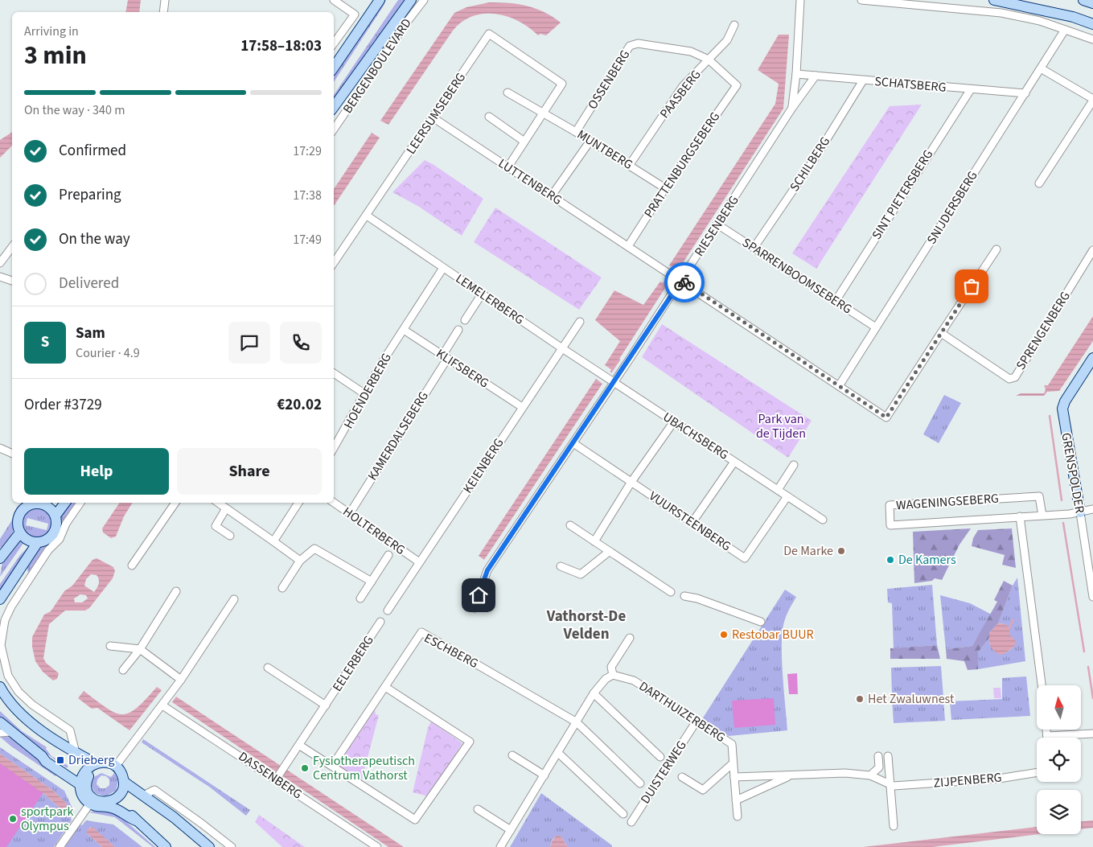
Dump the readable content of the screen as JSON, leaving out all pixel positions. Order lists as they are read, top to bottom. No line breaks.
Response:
{"streets":{"main road":["BERGENBOULEVARD","GRENSPOLDER"],"street":["OSSENBERG","SCHATSBERG","PAASBERG","LEERSUMSEBERG","MUNTBERG","SCHILBERG","PRATTENBURGSEBERG","LUTTENBERG","SINT PIETERSBERG","SNIJDERSBERG","RIESENBERG","SPARRENBOOMSEBERG","LEMELERBERG","SPRENGENBERG","KLIFSBERG","HOENDERBERG","KAMERDALSEBERG","UBACHSBERG","KEIENBERG","WAGENINGSEBERG","VUURSTEENBERG","HOLTERBERG","ESCHBERG","EELERBERG","DARTHUIZERBERG","DUISTERWEG","DASSENBERG","ZIJPENBERG"]},"crossings":[["OSSENBERG","PAASBERG"],["OSSENBERG","MUNTBERG"],["OSSENBERG","PRATTENBURGSEBERG"],["SCHATSBERG","SCHILBERG"],["SCHATSBERG","SINT PIETERSBERG"],["SCHATSBERG","SNIJDERSBERG"],["SCHATSBERG","RIESENBERG"],["PAASBERG","MUNTBERG"],["LEERSUMSEBERG","MUNTBERG"],["LEERSUMSEBERG","LUTTENBERG"],["LEERSUMSEBERG","LEMELERBERG"],["MUNTBERG","PRATTENBURGSEBERG"],["SCHILBERG","SPARRENBOOMSEBERG"],["PRATTENBURGSEBERG","LUTTENBERG"],["SINT PIETERSBERG","SPARRENBOOMSEBERG"],["SNIJDERSBERG","SPARRENBOOMSEBERG"],["RIESENBERG","SPARRENBOOMSEBERG"],["RIESENBERG","LEMELERBERG"],["RIESENBERG","UBACHSBERG"],["RIESENBERG","VUURSTEENBERG"],["LEMELERBERG","HOENDERBERG"],["LEMELERBERG","UBACHSBERG"],["LEMELERBERG","KEIENBERG"],["KLIFSBERG","HOENDERBERG"],["KLIFSBERG","KAMERDALSEBERG"],["KLIFSBERG","KEIENBERG"],["KAMERDALSEBERG","HOLTERBERG"],["UBACHSBERG","VUURSTEENBERG"],["KEIENBERG","HOLTERBERG"],["GRENSPOLDER","WAGENINGSEBERG"],["EELERBERG","DASSENBERG"],["DARTHUIZERBERG","DUISTERWEG"]],"districts":["Vathorst-De Velden"],"parks":["Park van de Tijden"],"places":{"other":["De Marke","De Kamers","Restobar BUUR","Het Zwaluwnest","Fysiotherapeutisch Centrum Vathorst","sportpark Olympus"],"transit":["Drieberg"]},"north":"top","page":{"heading":["3 min","Arriving in","17:58–18:03"],"panel":["Sam","Courier · 4.9","Order #3729","€20.02"],"bar":"On the way · 340 m","list":[["Confirmed","17:29"],["Preparing","17:38"],["On the way","17:49"],"Delivered"],"round":"S","buttons":["Help","Share"]}}
